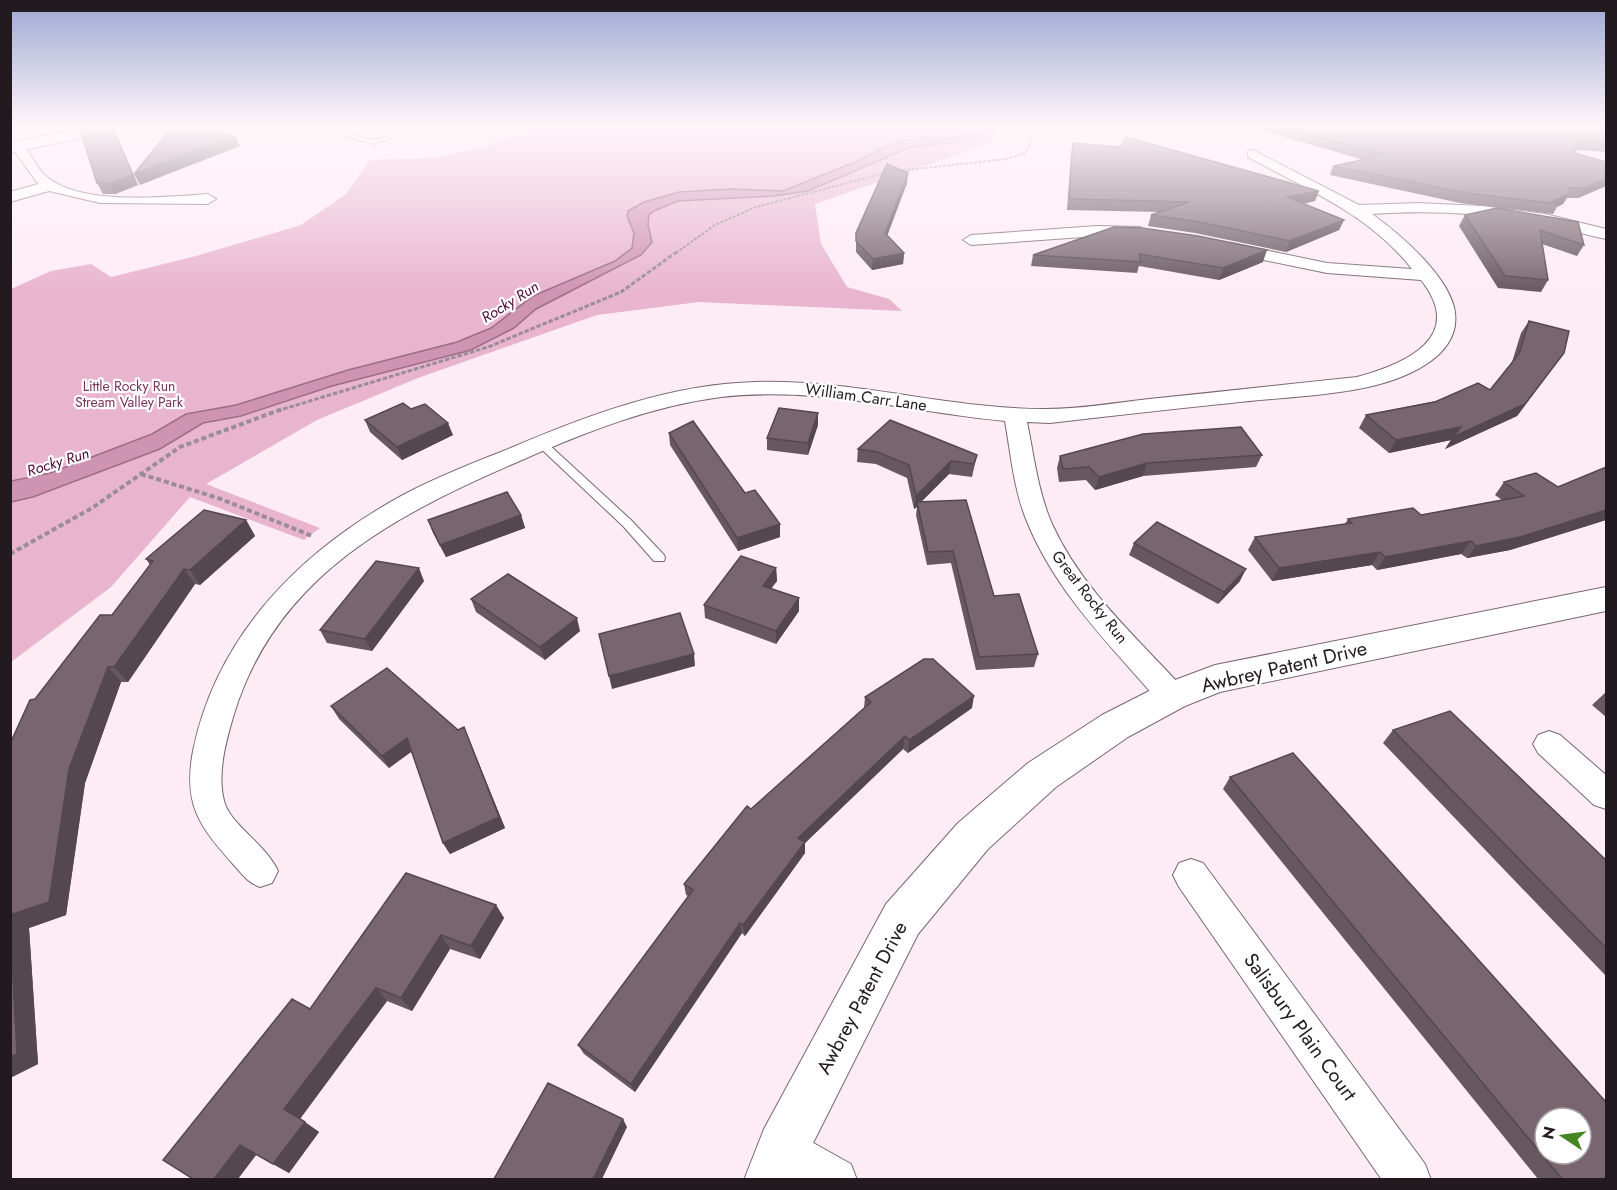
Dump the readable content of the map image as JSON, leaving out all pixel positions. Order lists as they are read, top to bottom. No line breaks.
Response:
{"streets":{"street":["William Carr Lane","Great Rocky Run","Awbrey Patent Drive","Salisbury Plain Court"]},"crossings":[["William Carr Lane","Great Rocky Run"],["Great Rocky Run","Awbrey Patent Drive"]],"water":["Rocky Run"],"parks":["Little Rocky Run Stream Valley Park"],"north":"left"}
